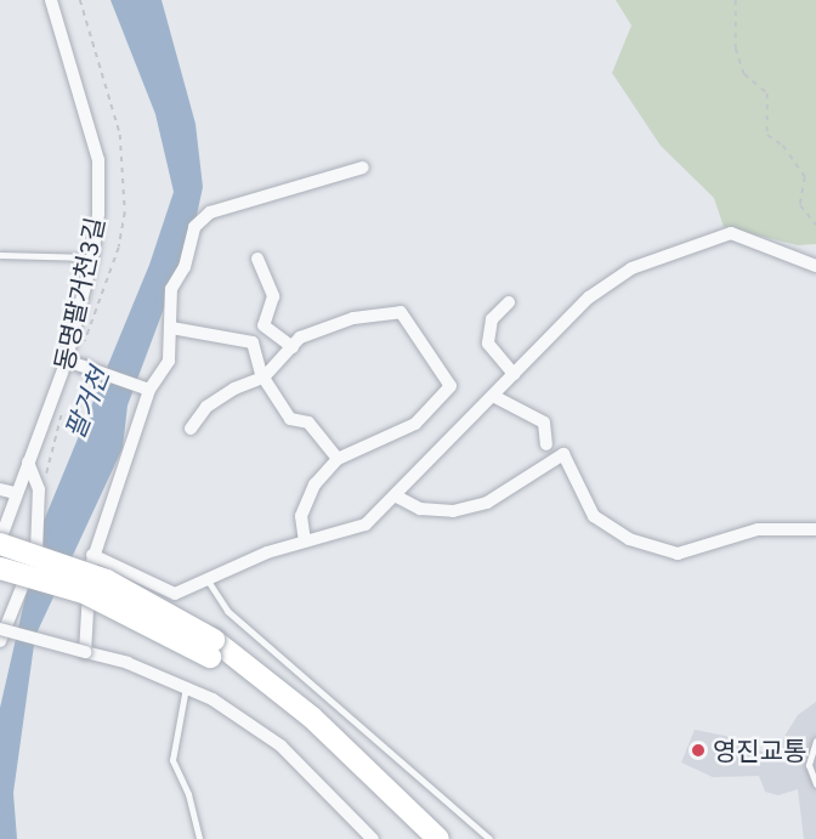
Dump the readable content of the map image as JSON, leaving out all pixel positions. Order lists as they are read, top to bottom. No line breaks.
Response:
{"streets":{"street":["동명팔거천3길"]},"water":["팔거천"],"places":["영진교통"]}
